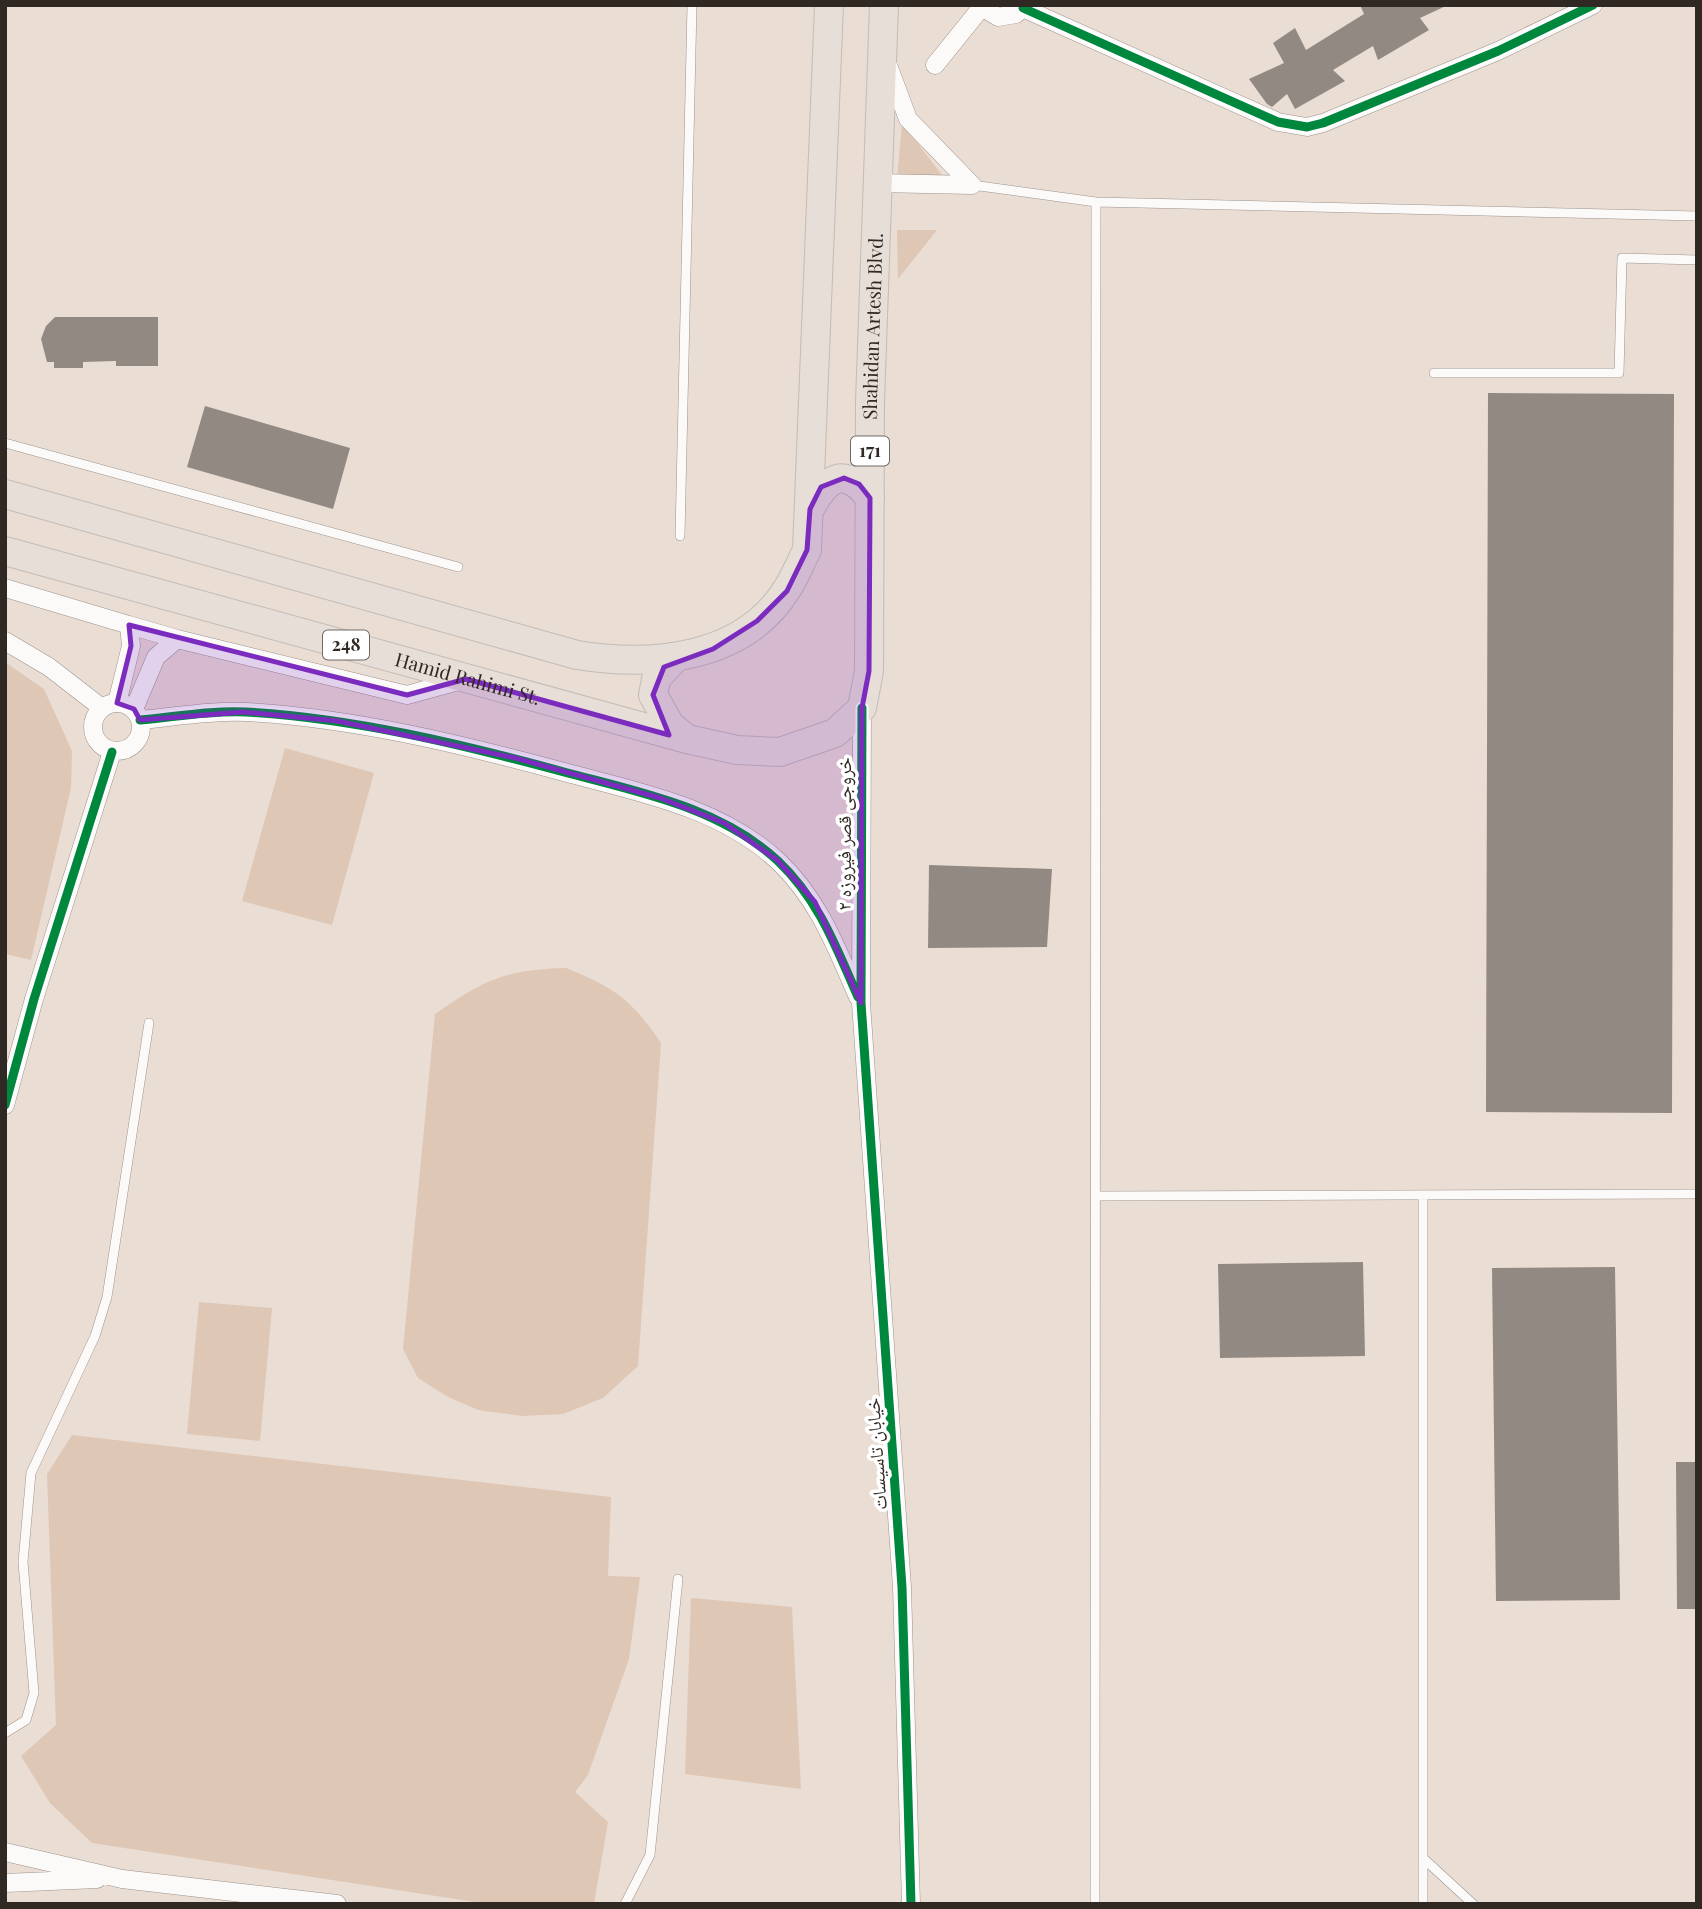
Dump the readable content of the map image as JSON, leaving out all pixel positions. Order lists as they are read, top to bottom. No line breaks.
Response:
{"streets":{"main road":["Shahidan Artesh Blvd.","171","248","Hamid Rahimi St."],"street":["خروجی قصر فیروزه ۲","خیابان تاسیسات"]},"crossings":[["Shahidan Artesh Blvd.","خروجی قصر فیروزه ۲"],["خروجی قصر فیروزه ۲","خیابان تاسیسات"]]}
